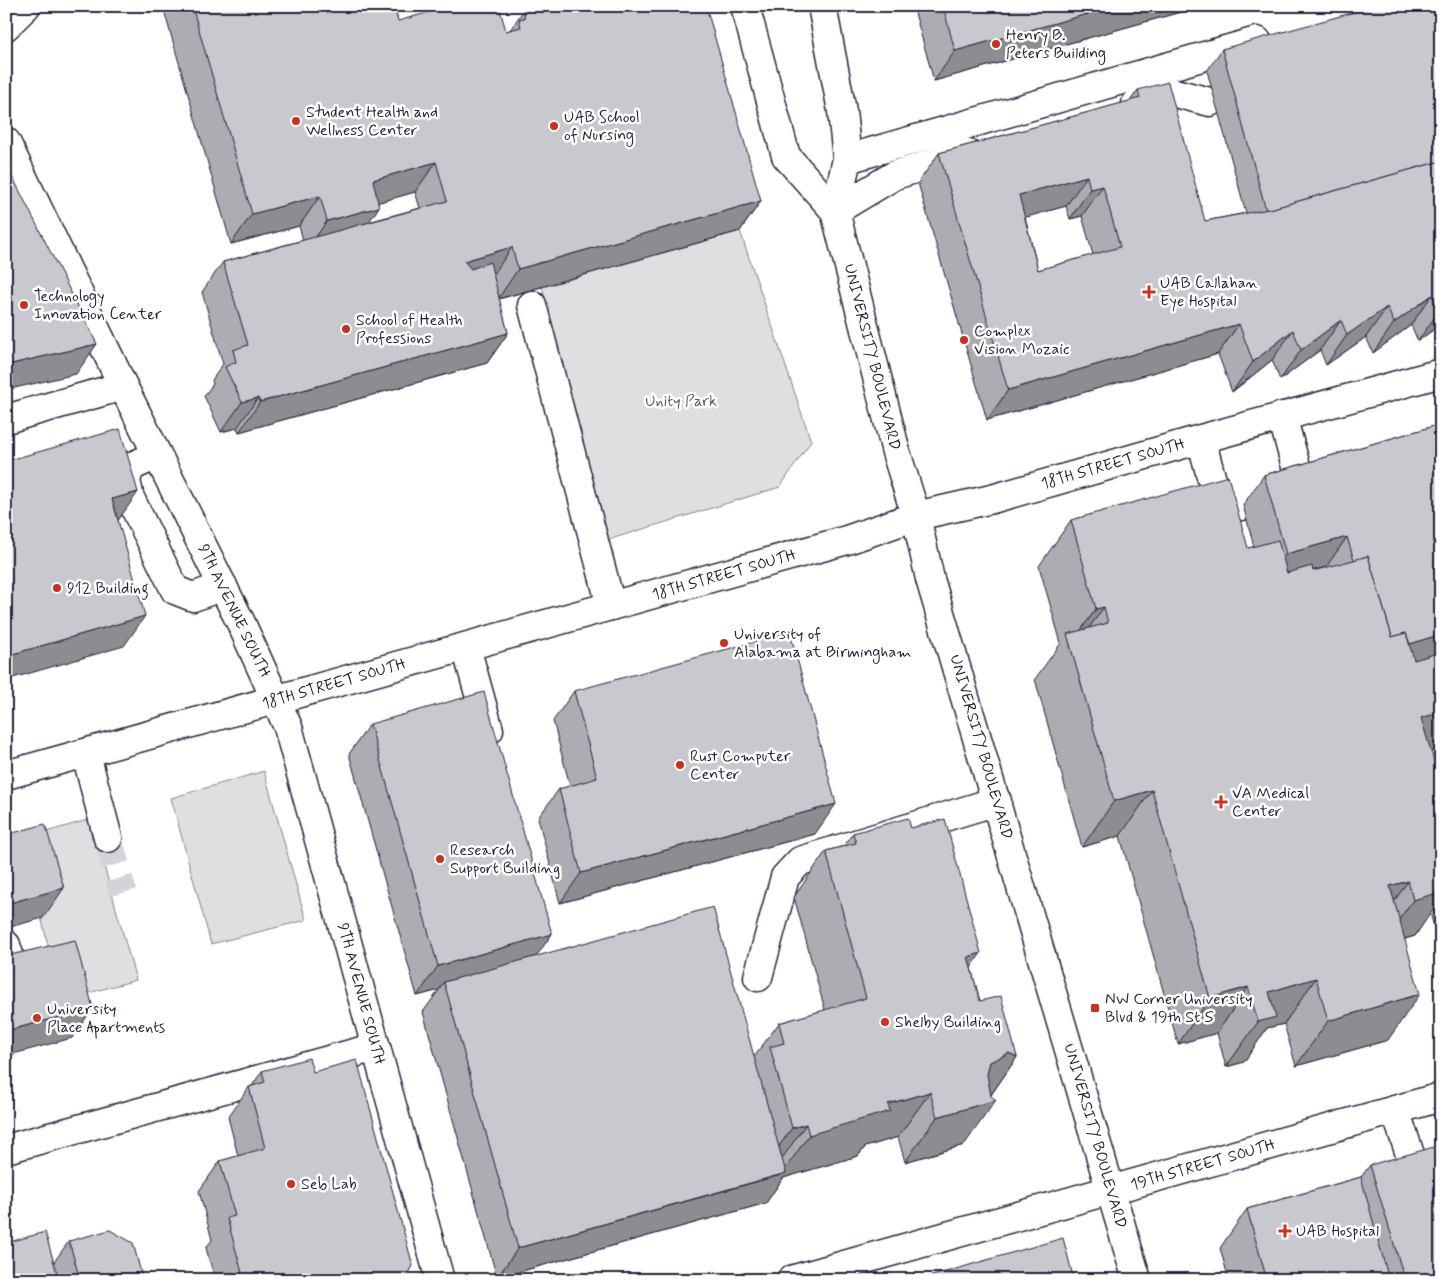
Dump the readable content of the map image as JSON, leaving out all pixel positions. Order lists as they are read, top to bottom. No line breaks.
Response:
{"streets":{"street":["UNIVERSITY BOULEVARD","18TH STREET SOUTH","9TH AVENUE SOUTH","19TH STREET SOUTH"]},"crossings":[["UNIVERSITY BOULEVARD","18TH STREET SOUTH"],["UNIVERSITY BOULEVARD","19TH STREET SOUTH"],["18TH STREET SOUTH","9TH AVENUE SOUTH"]],"parks":["Unity Park"],"places":{"other":["Henry B. Peters Building","Student Health and Wellness Center","UAB School of Nursing","Technology Innovation Center","School of Health Professions","Complex Vision Mozaic","912 Building","University of Alabama at Birmingham","Rust Computer Center","Research Support Building","University Place Apartments","Shelby Building","Seb Lab"],"health":["UAB Callahan Eye Hospital","VA Medical Center","UAB Hospital"],"transit":["NW Corner University Blvd & 19th St S"]}}
